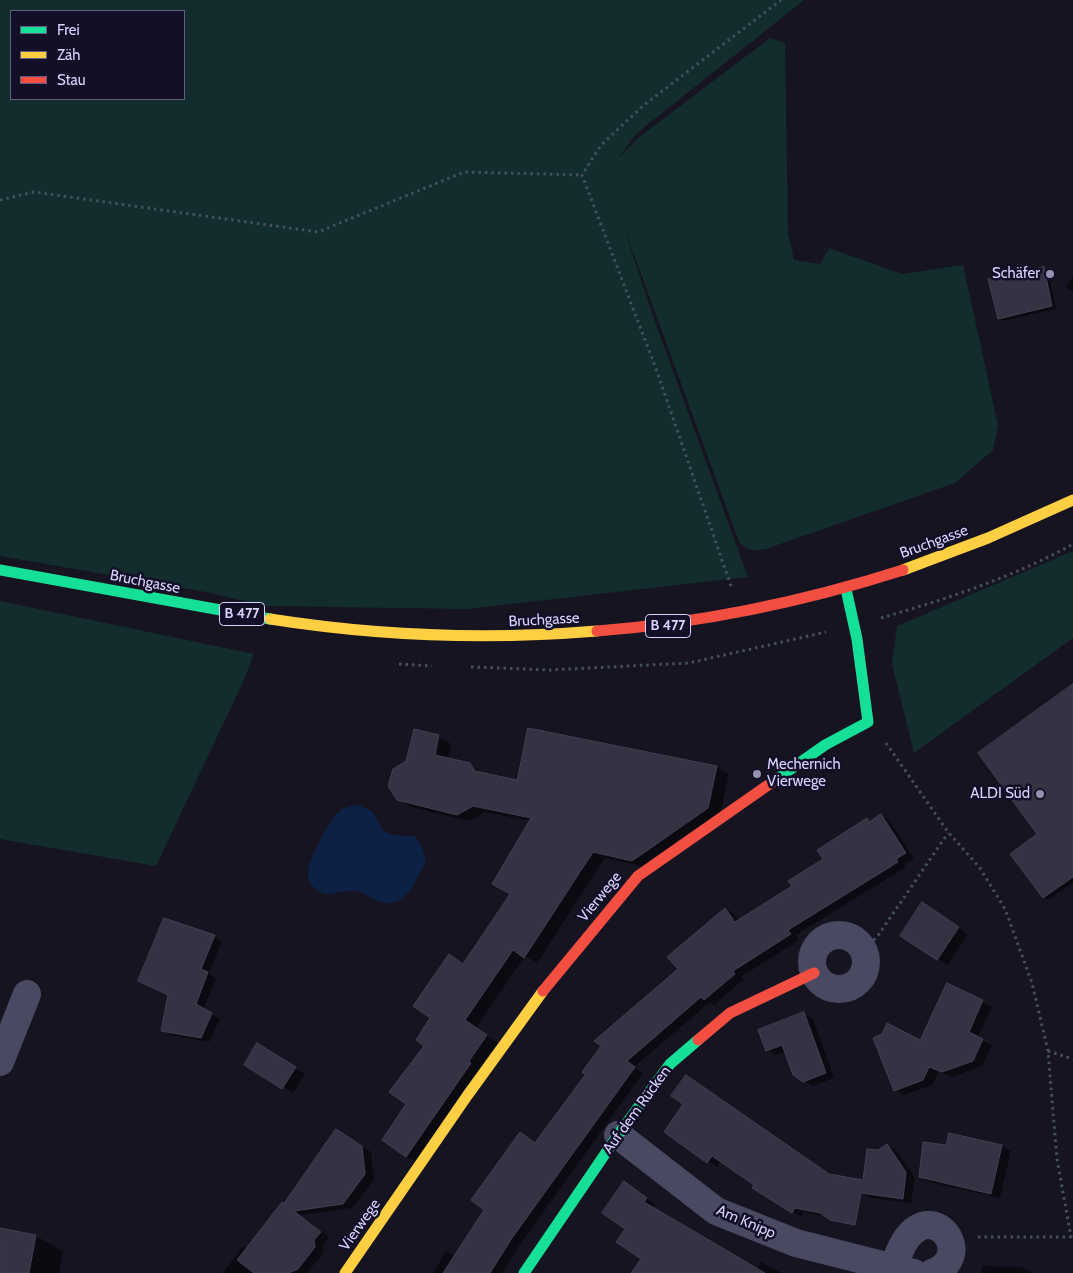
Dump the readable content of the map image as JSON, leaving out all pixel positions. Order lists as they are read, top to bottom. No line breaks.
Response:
{"streets":{"street":["Bruchgasse","B 477","Vierwege","Auf dem Rücken","Am Knipp"]},"crossings":[["Auf dem Rücken","Am Knipp"]],"places":["Schäfer","Mechernich Vierwege","ALDI Süd"],"legend":["Frei","Zäh","Stau"]}
